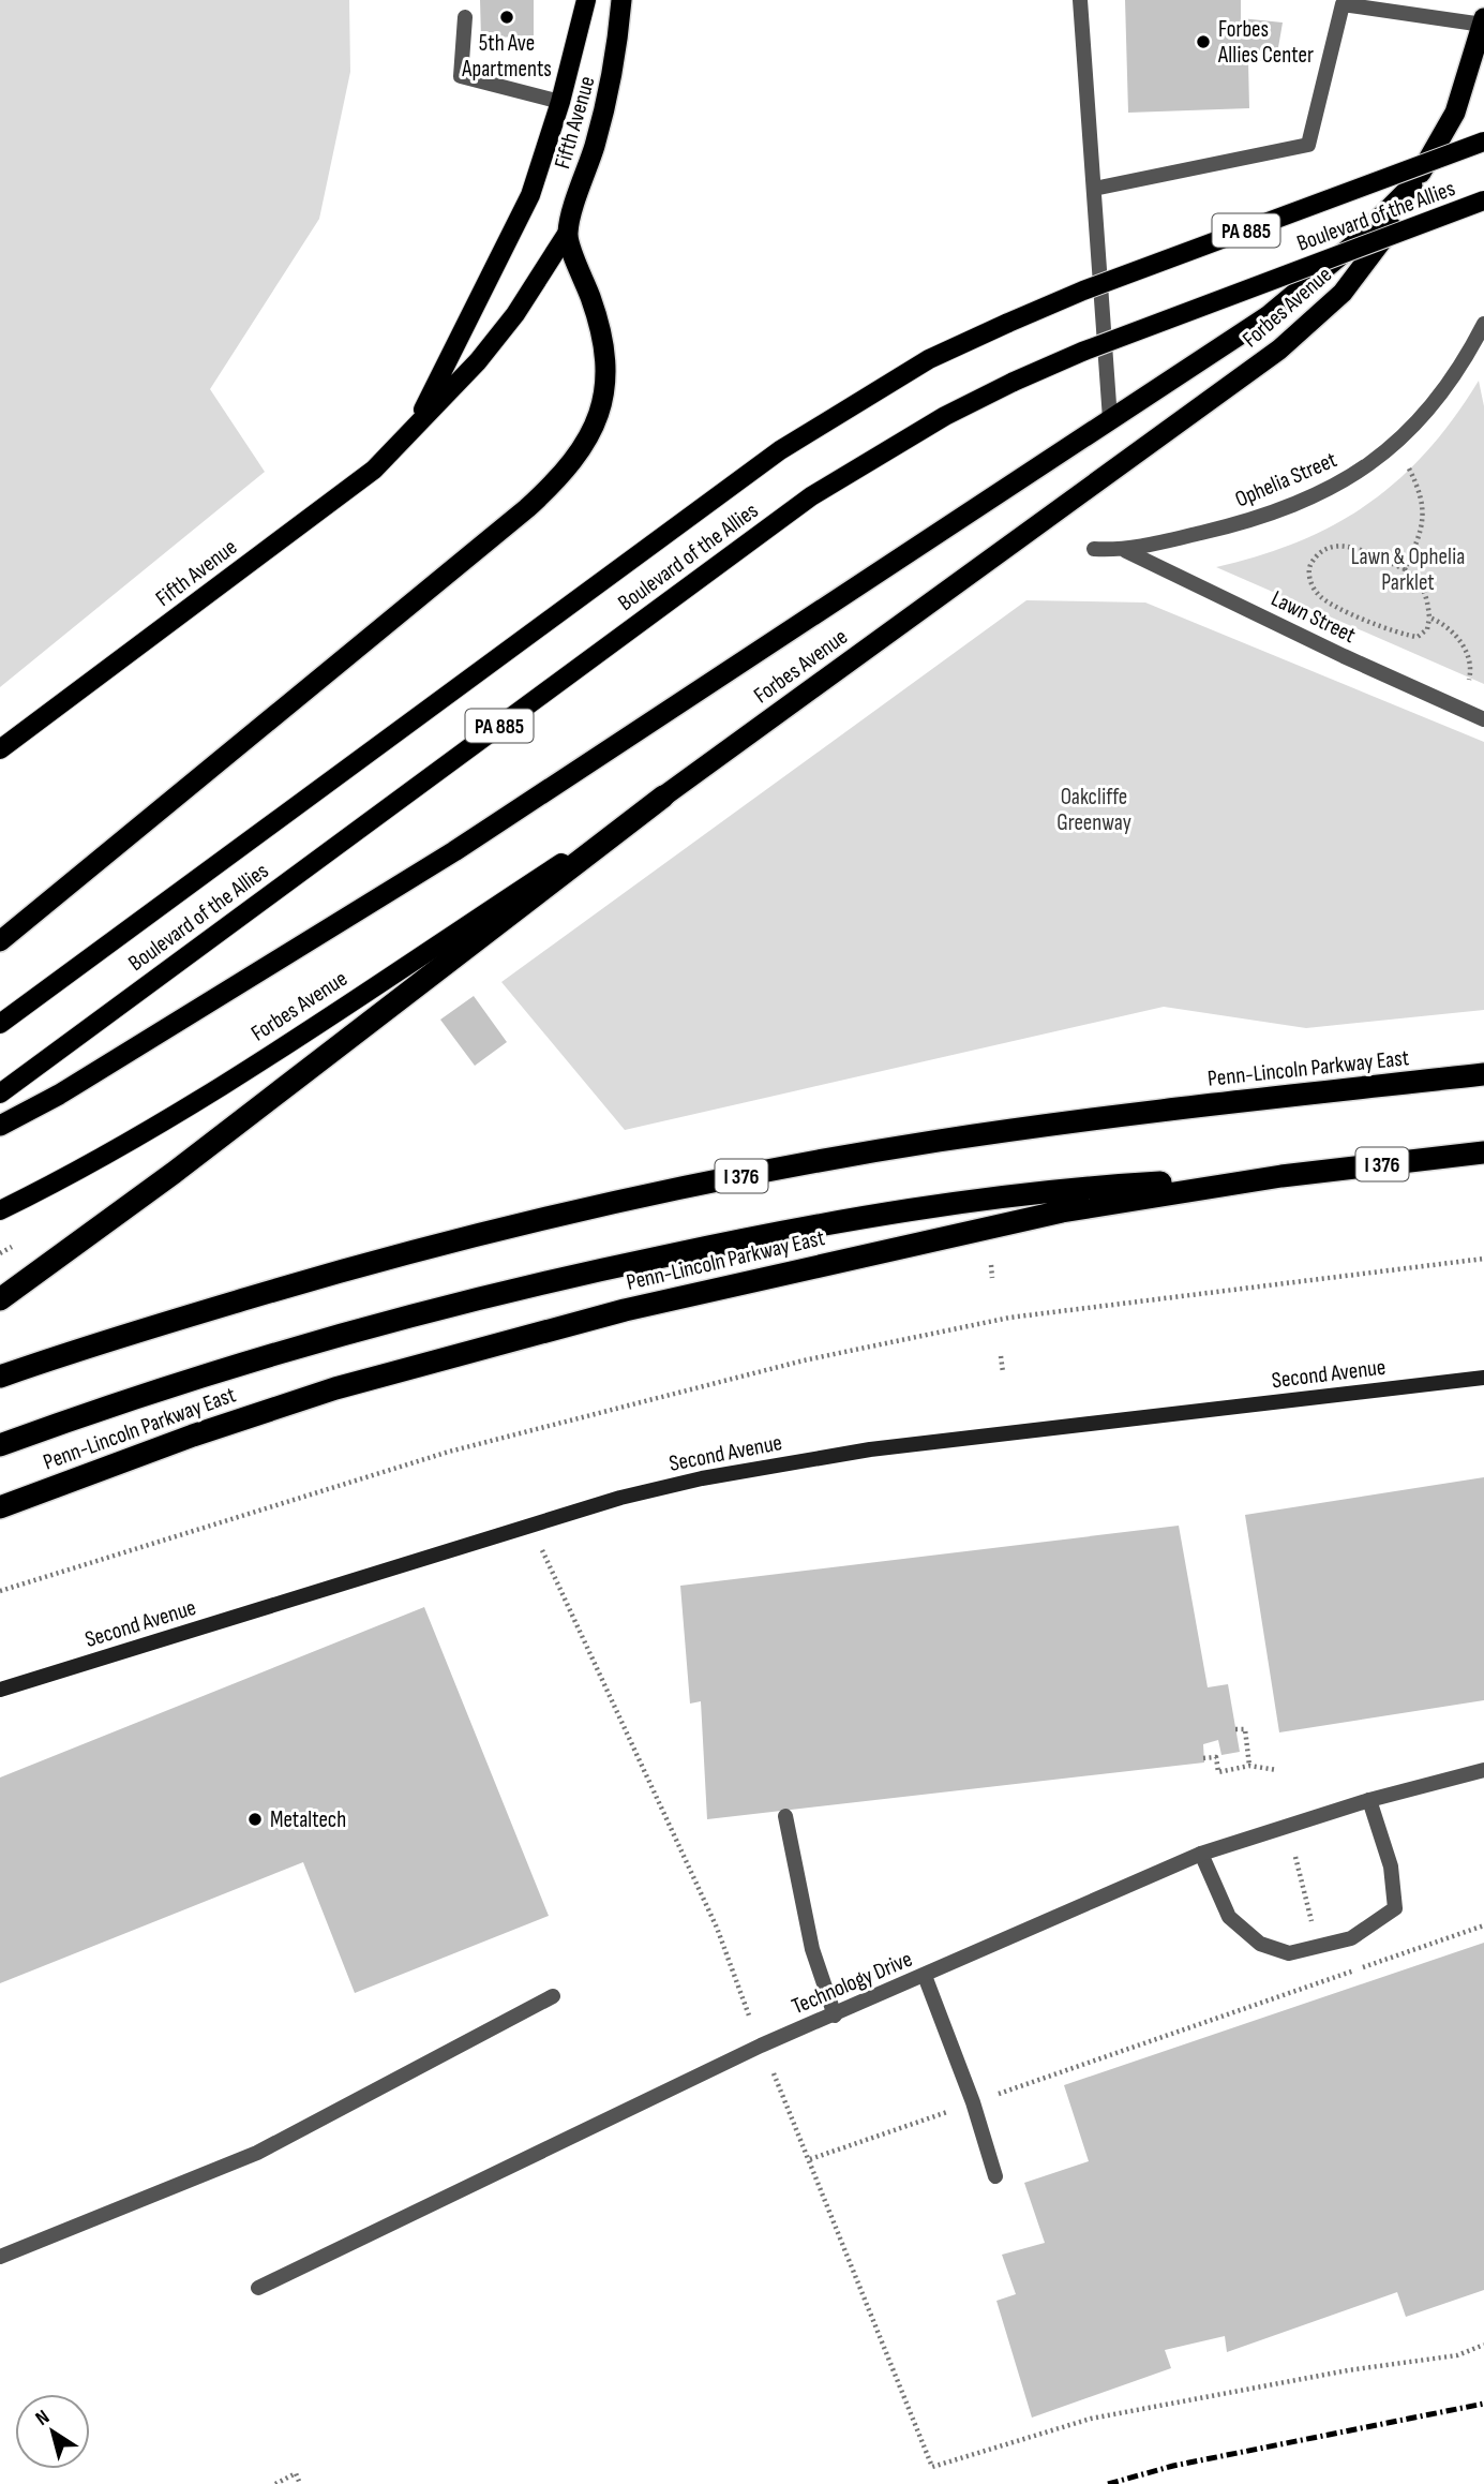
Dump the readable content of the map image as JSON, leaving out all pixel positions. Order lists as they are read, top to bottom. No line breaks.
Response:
{"streets":{"highway":["Fifth Avenue","Forbes Avenue","Penn-Lincoln Parkway East","I 376"],"main road":["Boulevard of the Allies","PA 885","Second Avenue"],"street":["Ophelia Street","Lawn Street","Technology Drive"]},"crossings":[["Ophelia Street","Lawn Street"]],"parks":["Lawn & Ophelia Parklet","Oakcliffe Greenway"],"places":["5th Ave Apartments","Forbes Allies Center","Metaltech"],"north":"top left"}
